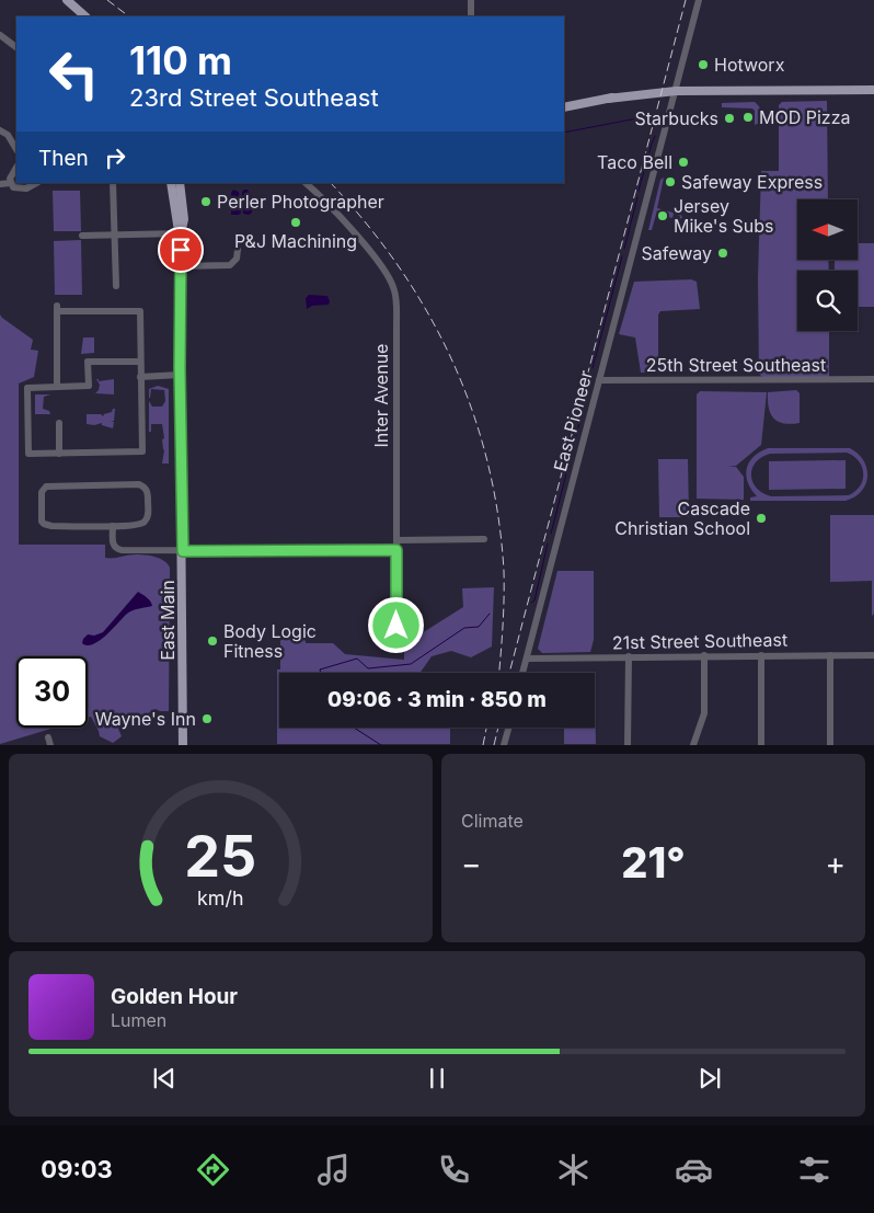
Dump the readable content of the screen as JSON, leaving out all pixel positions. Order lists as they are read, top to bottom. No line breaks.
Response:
{"streets":{"main road":["East Main"],"street":["25th Street Southeast","Inter Avenue","East Pioneer","21st Street Southeast"]},"crossings":[["25th Street Southeast","East Pioneer"],["East Pioneer","21st Street Southeast"]],"places":["Hotworx","MOD Pizza","Starbucks","Taco Bell","Safeway Express","Perler Photographer","Jersey Mike's Subs","P&J Machining","Safeway","Cascade Christian School","Body Logic Fitness","Wayne's Inn"],"north":"left","page":{"turn":["110 m","23rd Street Southeast"],"then":"Then","limit":"30","trip":"09:06 · 3 min · 850 m","tile":"Climate","heat":["−","21°","+"],"song":["Golden Hour","Lumen"],"tabs":"09:03","gauge":["25","km/h"]}}
